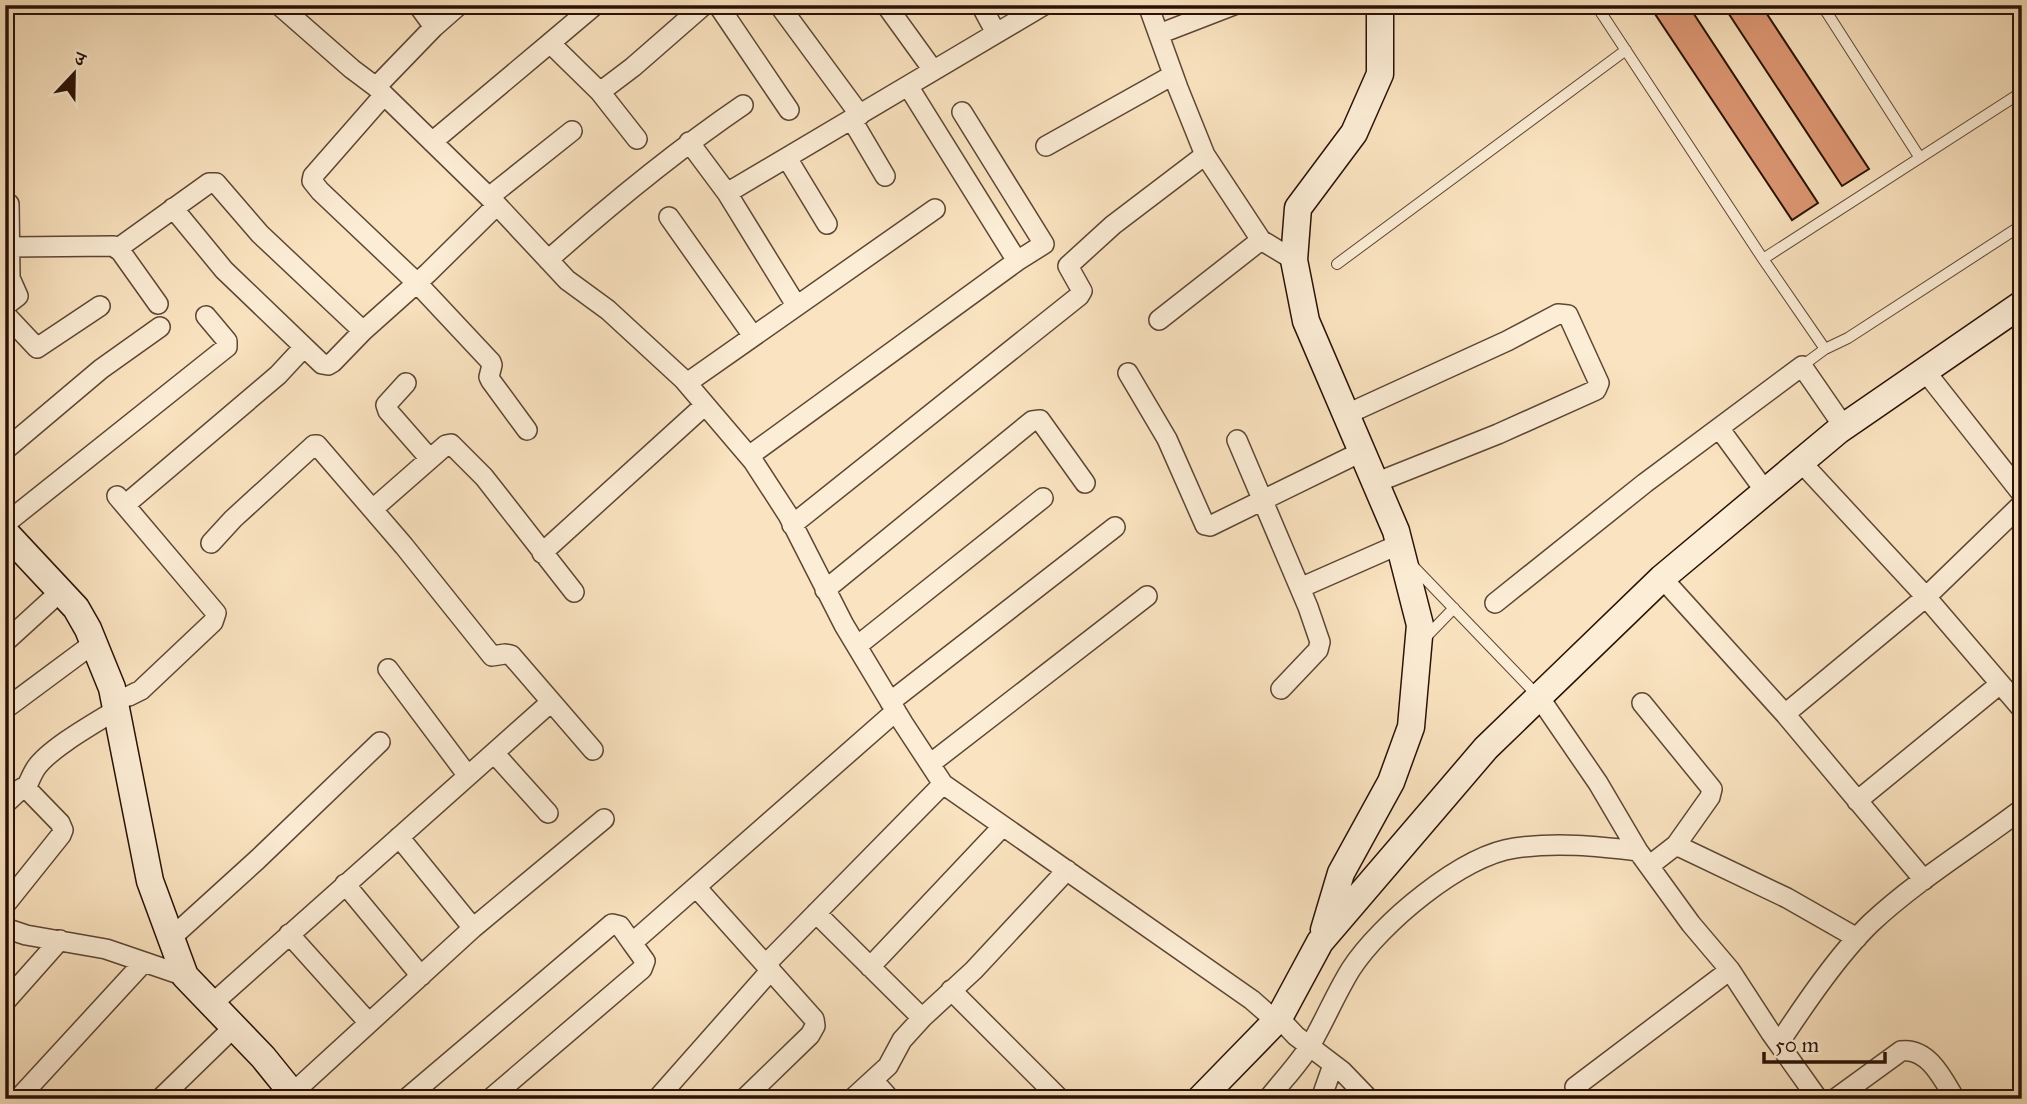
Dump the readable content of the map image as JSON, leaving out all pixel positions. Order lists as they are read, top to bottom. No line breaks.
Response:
{"scale_bar":"50 m","north":"top"}
